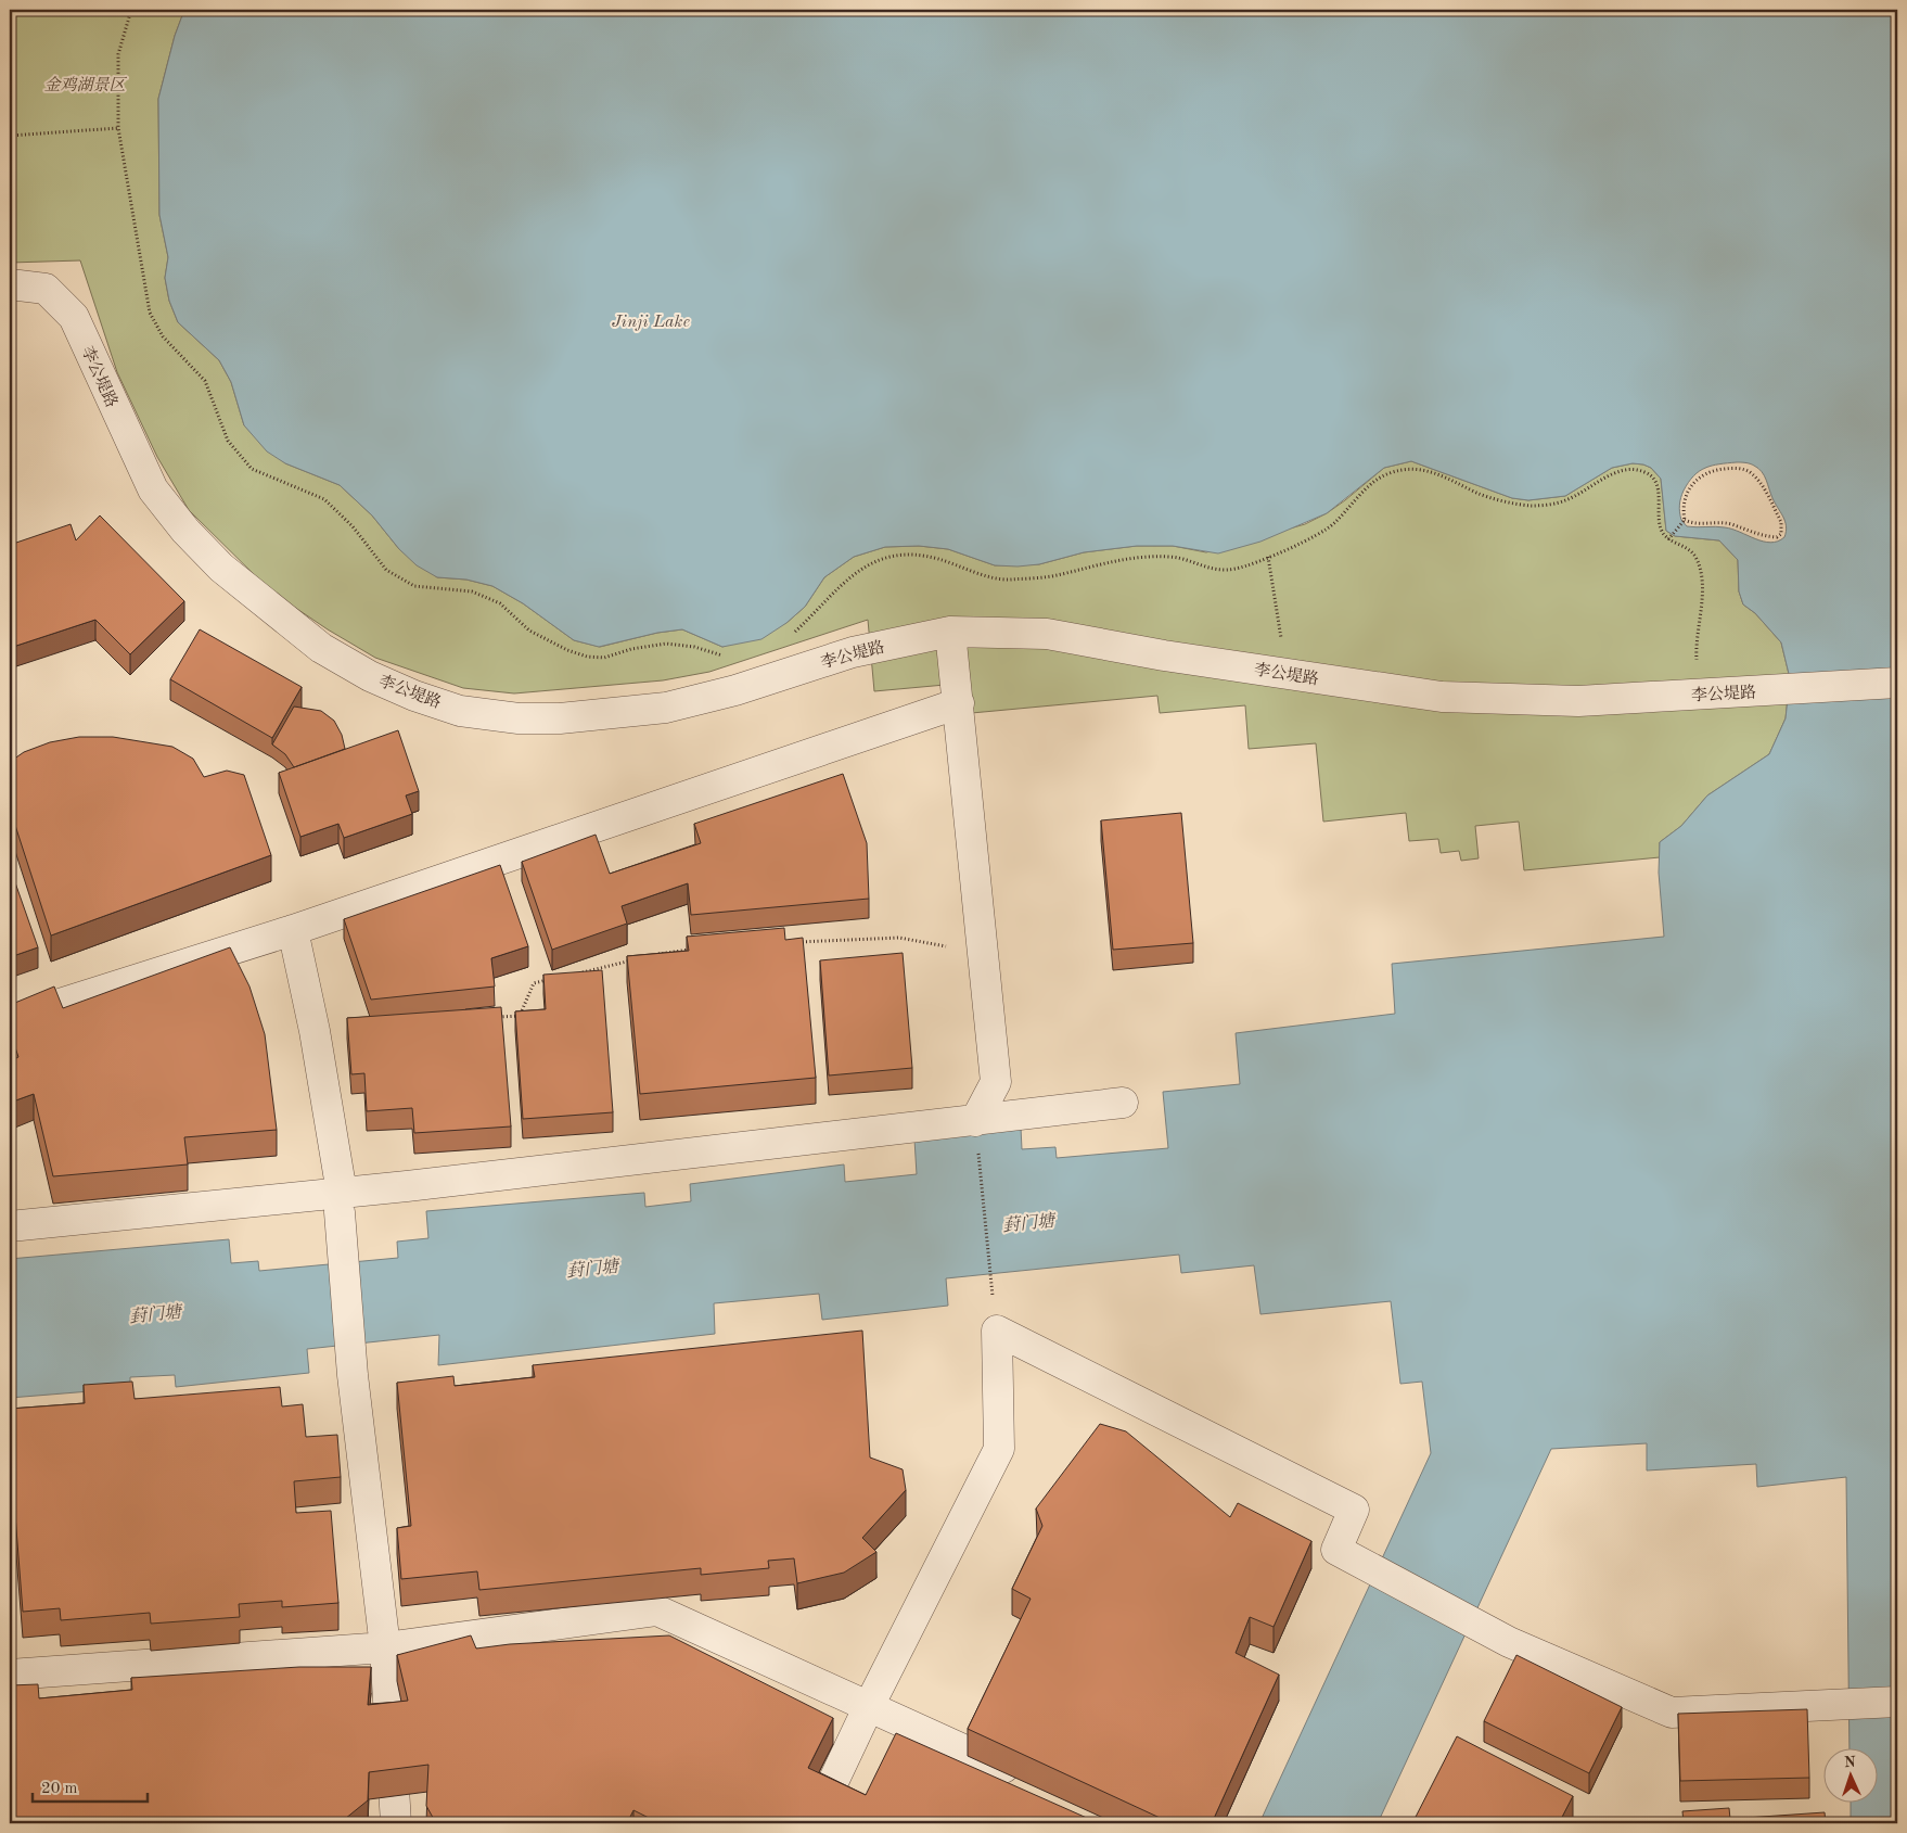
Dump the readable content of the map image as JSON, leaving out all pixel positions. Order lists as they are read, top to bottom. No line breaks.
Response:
{"streets":{"street":["李公堤路"]},"water":["Jinji Lake","葑门塘"],"parks":["金鸡湖景区"],"scale_bar":"20 m","north":"top"}
